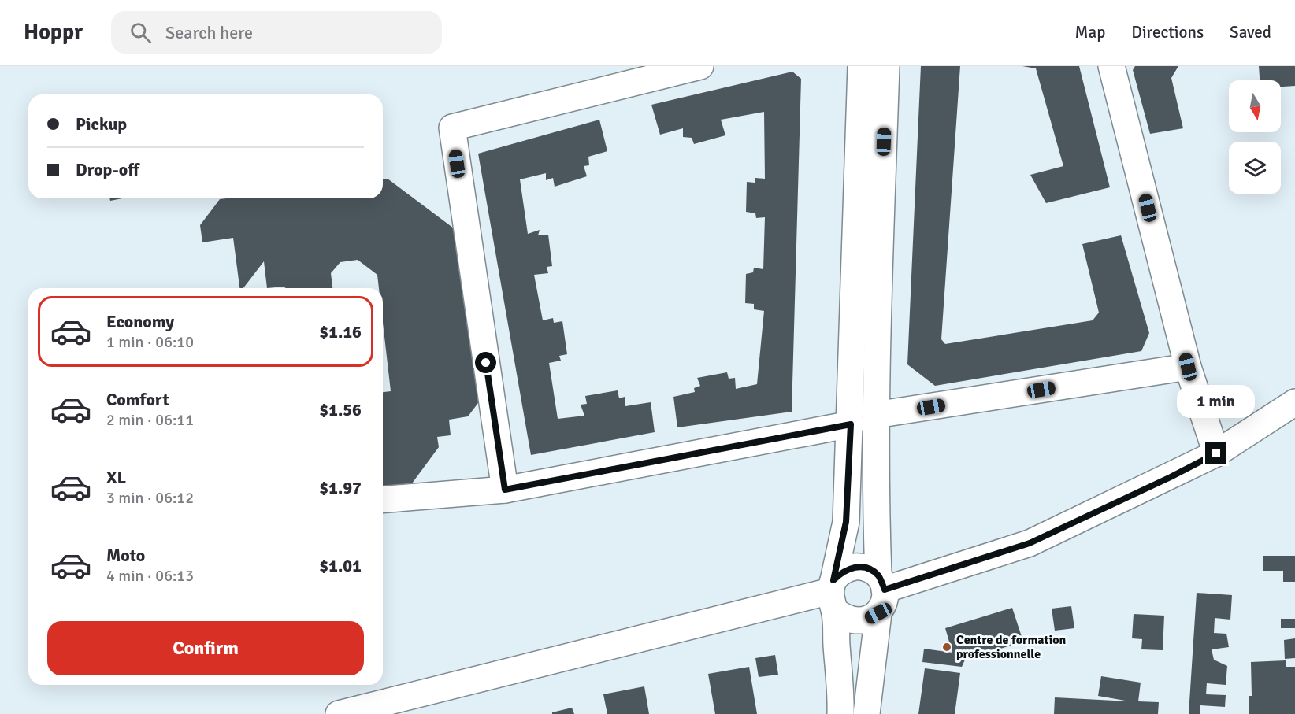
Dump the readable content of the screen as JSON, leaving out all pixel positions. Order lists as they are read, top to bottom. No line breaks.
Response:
{"places":["Centre de formation professionnelle"],"north":"bottom","page":{"header":"Hoppr","search":"Search here","nav":["Map","Directions","Saved"],"banner":["Pickup","Drop-off"],"list":[{"name":"Economy","note":"1 min · 06:10","value":"$1.16"},{"name":"Comfort","note":"2 min · 06:11","value":"$1.56"},{"name":"XL","note":"3 min · 06:12","value":"$1.97"},{"name":"Moto","note":"4 min · 06:13","value":"$1.01"}],"bubble":"1 min","buttons":"Confirm"}}
